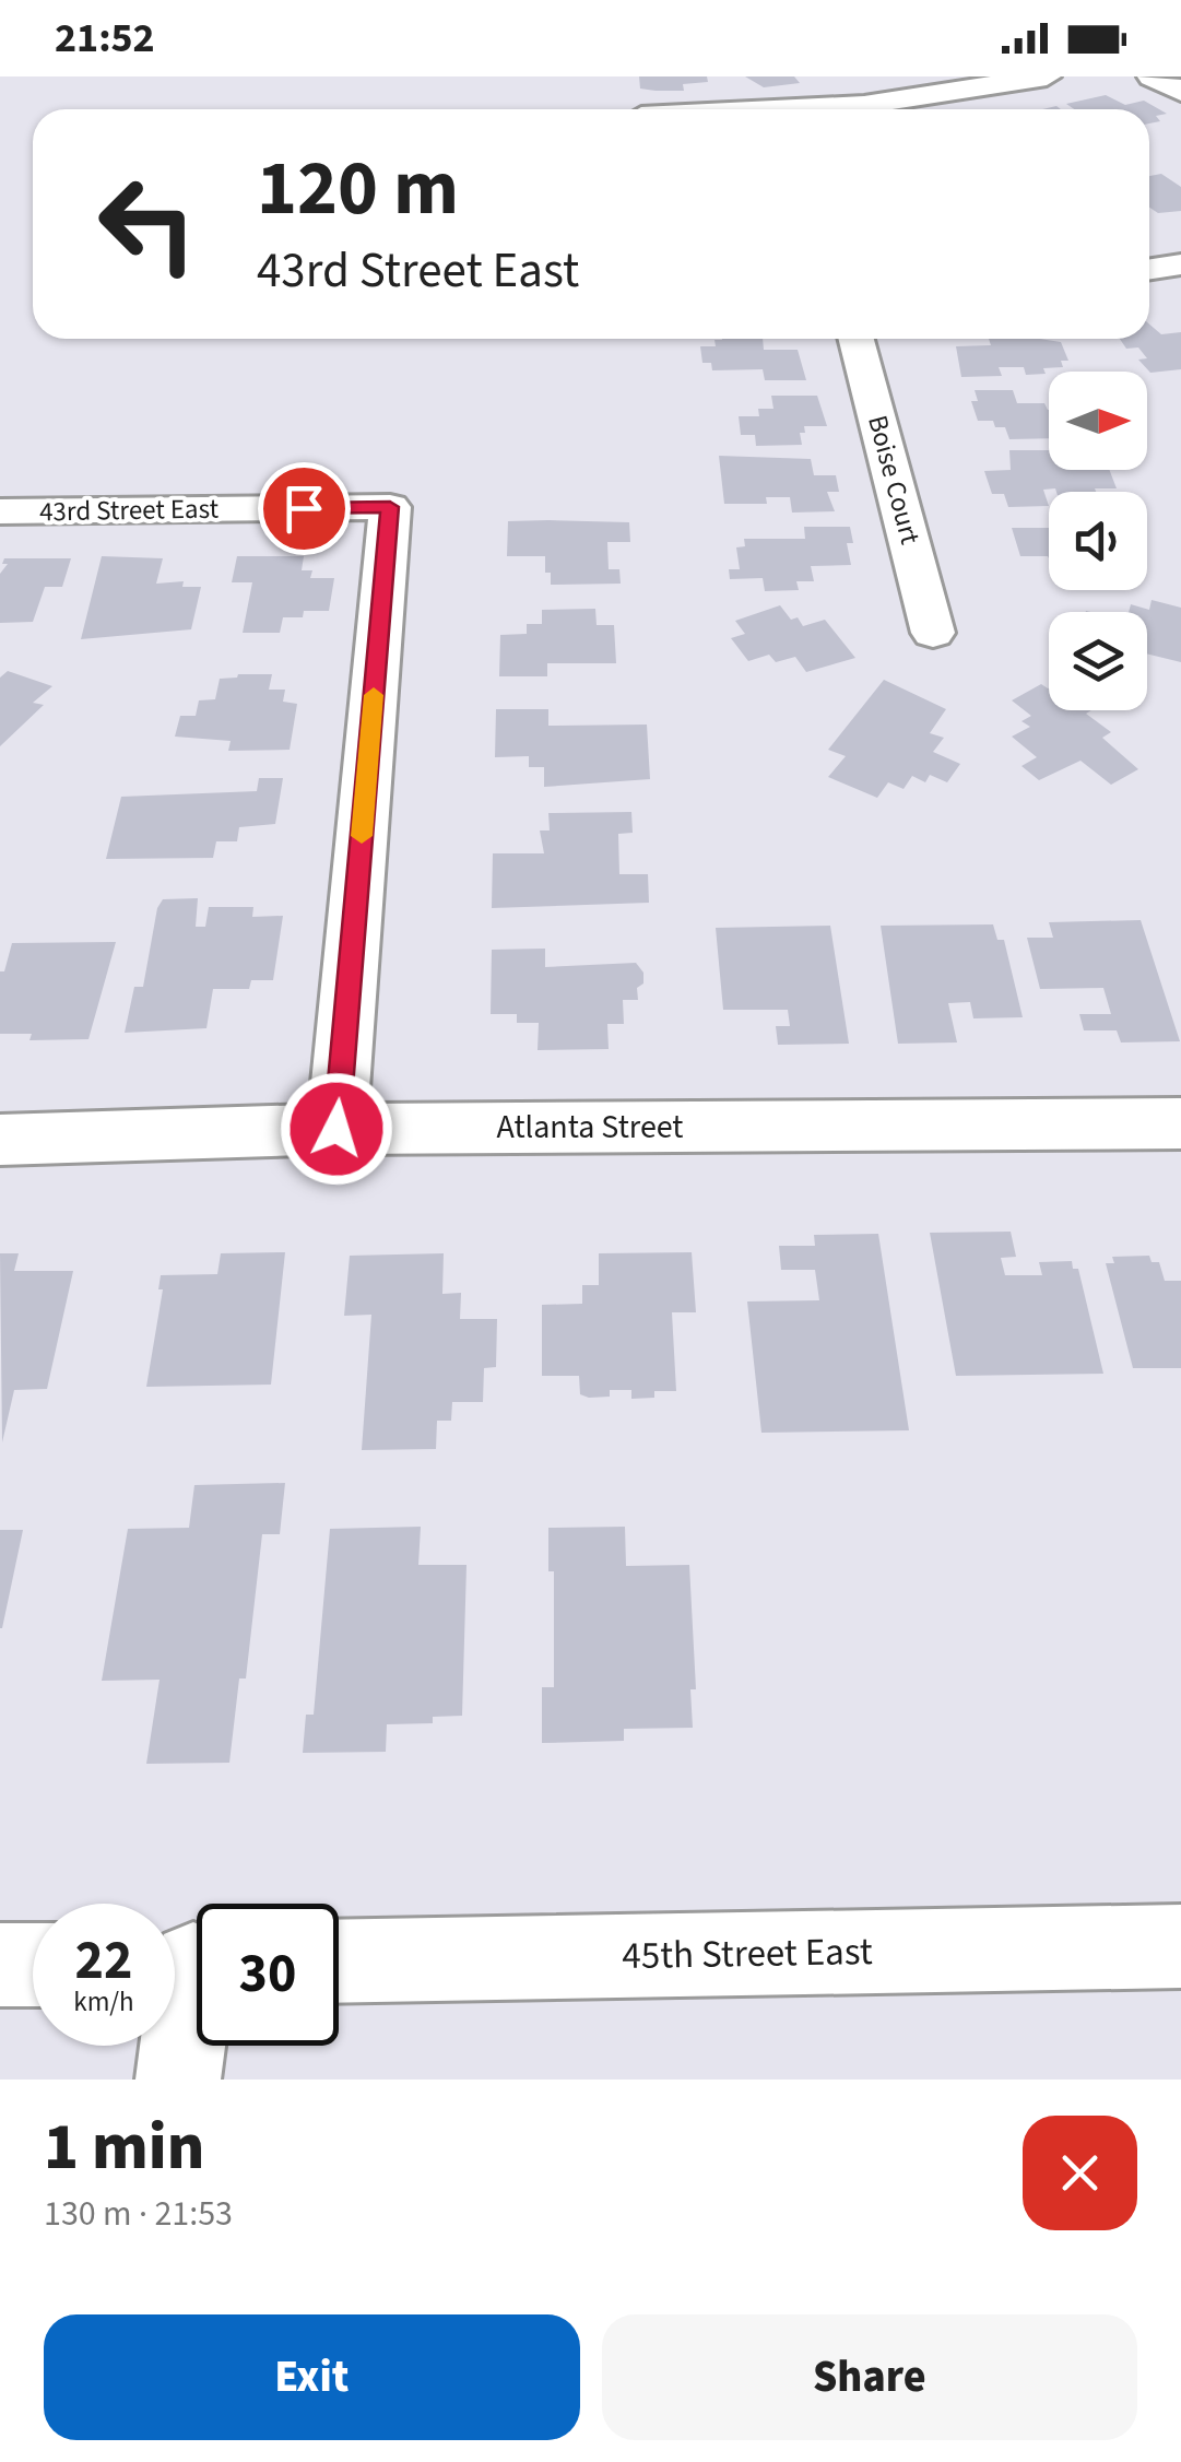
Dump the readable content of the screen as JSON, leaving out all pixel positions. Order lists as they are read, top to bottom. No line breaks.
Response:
{"streets":{"street":["Boise Court","43rd Street East","Atlanta Street","45th Street East"]},"crossings":[["43rd Street East","Atlanta Street"]],"north":"right","page":{"status":"21:52","turn":["120 m","43rd Street East"],"speed":"22 km/h","limit":"30","heading":["1 min","130 m · 21:53"],"buttons":["Exit","Share"]}}
